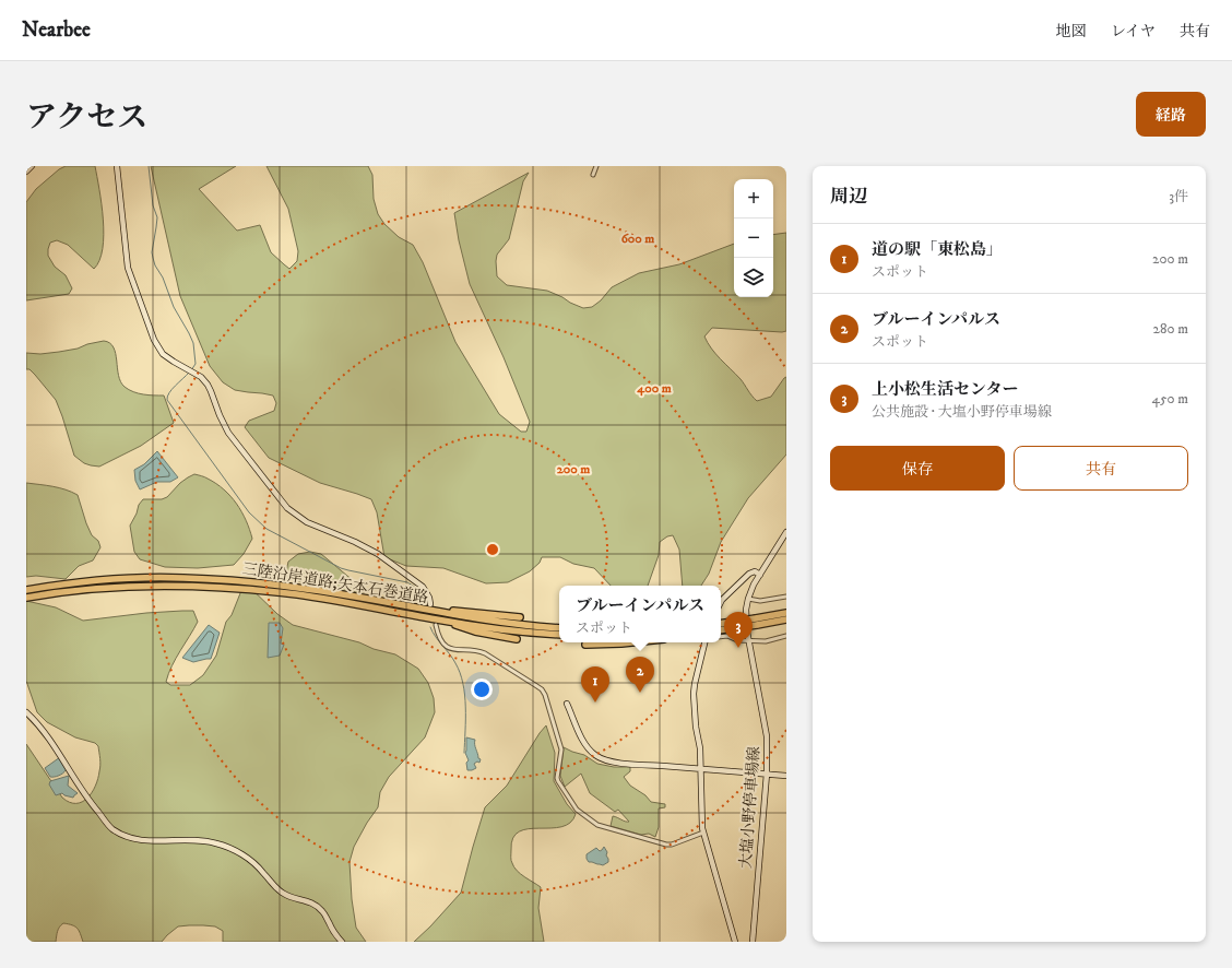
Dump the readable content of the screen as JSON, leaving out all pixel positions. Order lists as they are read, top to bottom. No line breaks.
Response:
{"streets":{"highway":["三陸沿岸道路;矢本石巻道路"],"street":["大塩小野停車場線"]},"page":{"header":"Nearbee","nav":["地図","レイヤ","共有"],"title":"アクセス","buttons":["経路",["保存","共有"]],"heading":["周辺","3件"],"map_buttons":["+","−"],"list":[{"mark":"1","name":"道の駅「東松島」","note":"スポット","value":"200 m"},{"mark":"2","name":"ブルーインパルス","note":"スポット","value":"280 m"},{"mark":"3","name":"上小松生活センター","note":"公共施設 · 大塩小野停車場線","value":"450 m"}],"popup":["ブルーインパルス","スポット"],"pins":["3","2","1"]},"rings":["600 m","400 m","200 m"]}
